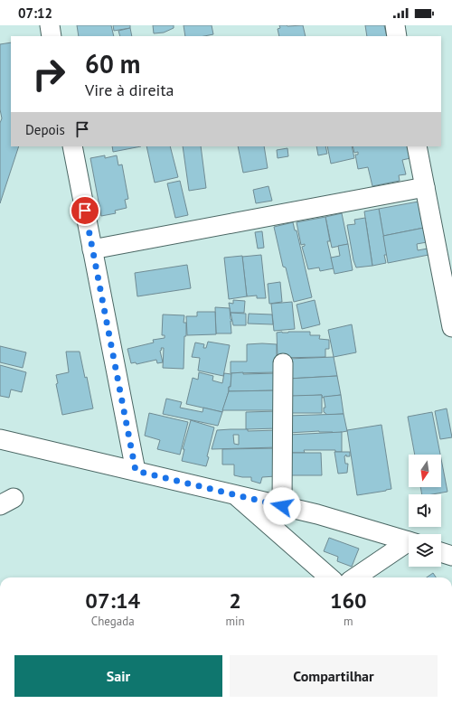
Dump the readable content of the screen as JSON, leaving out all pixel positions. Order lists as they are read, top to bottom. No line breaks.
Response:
{"north":"bottom","page":{"status":"07:12","turn":["60 m","Vire à direita"],"then":"Depois","eta":["07:14","Chegada","2","min","160","m"],"buttons":["Sair","Compartilhar"]}}
